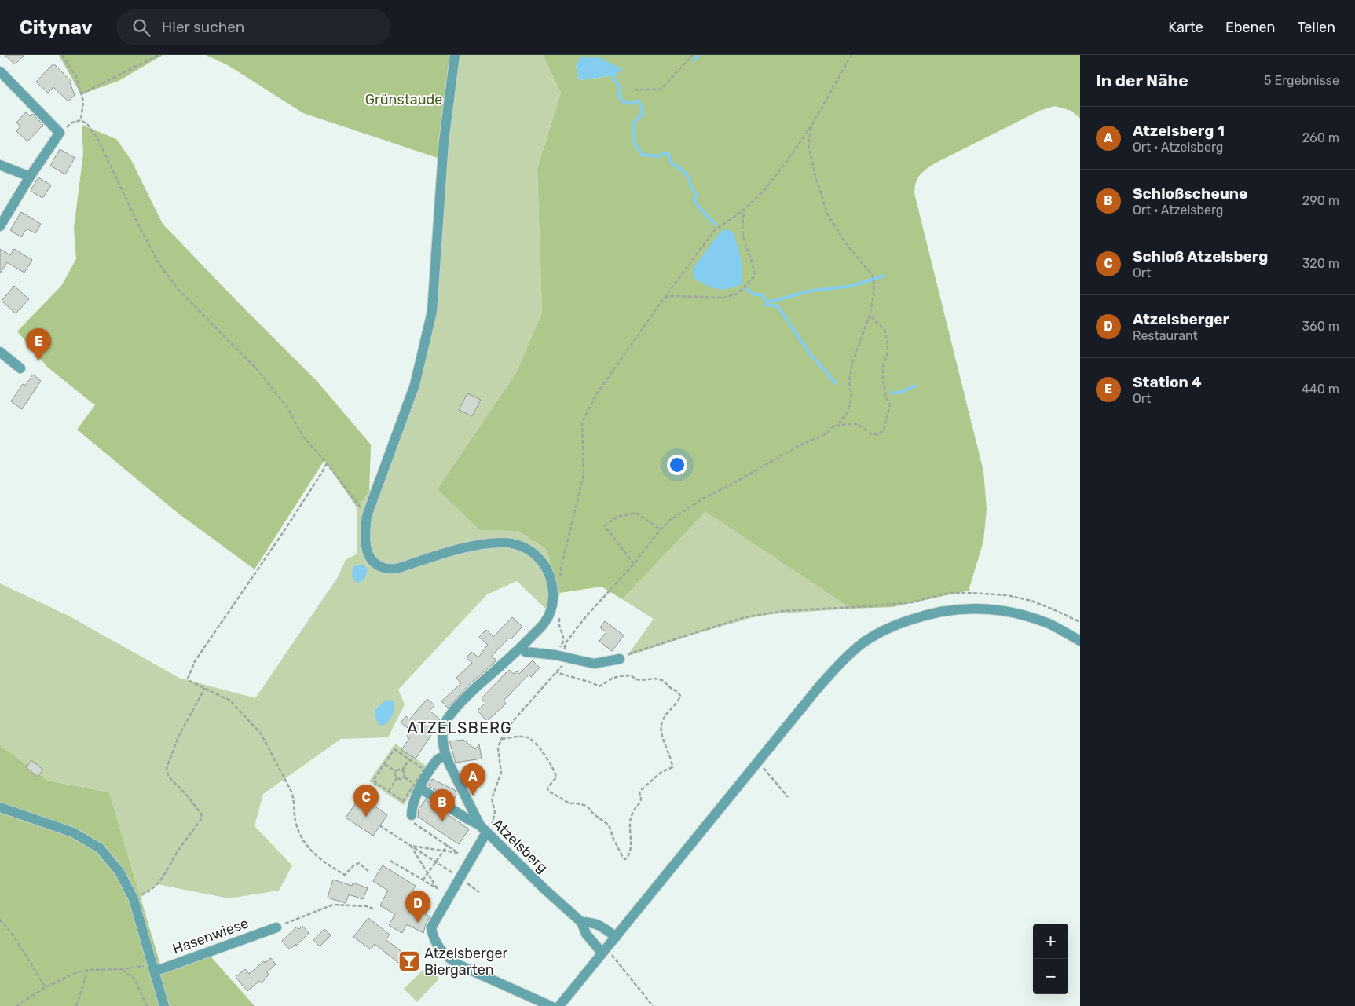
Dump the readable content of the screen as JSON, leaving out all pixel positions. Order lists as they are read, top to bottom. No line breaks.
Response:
{"streets":{"street":["Atzelsberg","Hasenwiese"]},"districts":["ATZELSBERG"],"parks":["Grünstaude"],"places":{"bar":["Atzelsberger Biergarten"]},"page":{"header":"Citynav","search":"Hier suchen","nav":["Karte","Ebenen","Teilen"],"heading":["In der Nähe","5 Ergebnisse"],"list":[{"mark":"A","name":"Atzelsberg 1","note":"Ort · Atzelsberg","value":"260 m"},{"mark":"B","name":"Schloßscheune","note":"Ort · Atzelsberg","value":"290 m"},{"mark":"C","name":"Schloß Atzelsberg","note":"Ort","value":"320 m"},{"mark":"D","name":"Atzelsberger","note":"Restaurant","value":"360 m"},{"mark":"E","name":"Station 4","note":"Ort","value":"440 m"}],"pins":["E","A","C","B","D"],"map_buttons":["+","−"]}}
